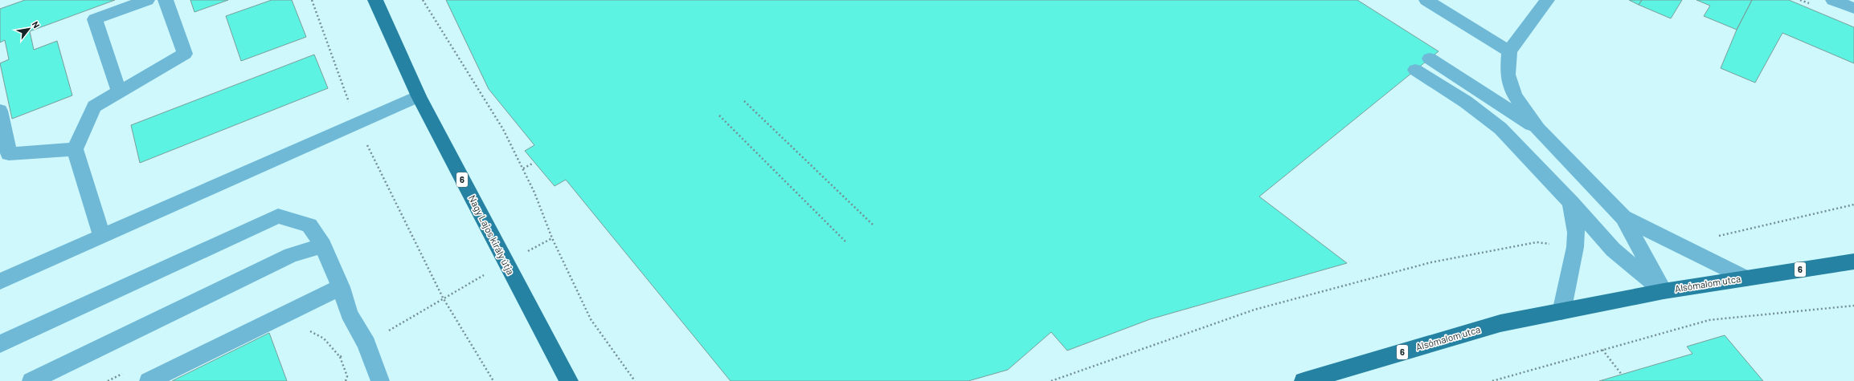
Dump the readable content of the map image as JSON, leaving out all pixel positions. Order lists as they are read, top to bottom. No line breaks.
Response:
{"streets":{"main road":["6","Nagy Lajos király útja","Alsómalom utca"]},"north":"top right"}
